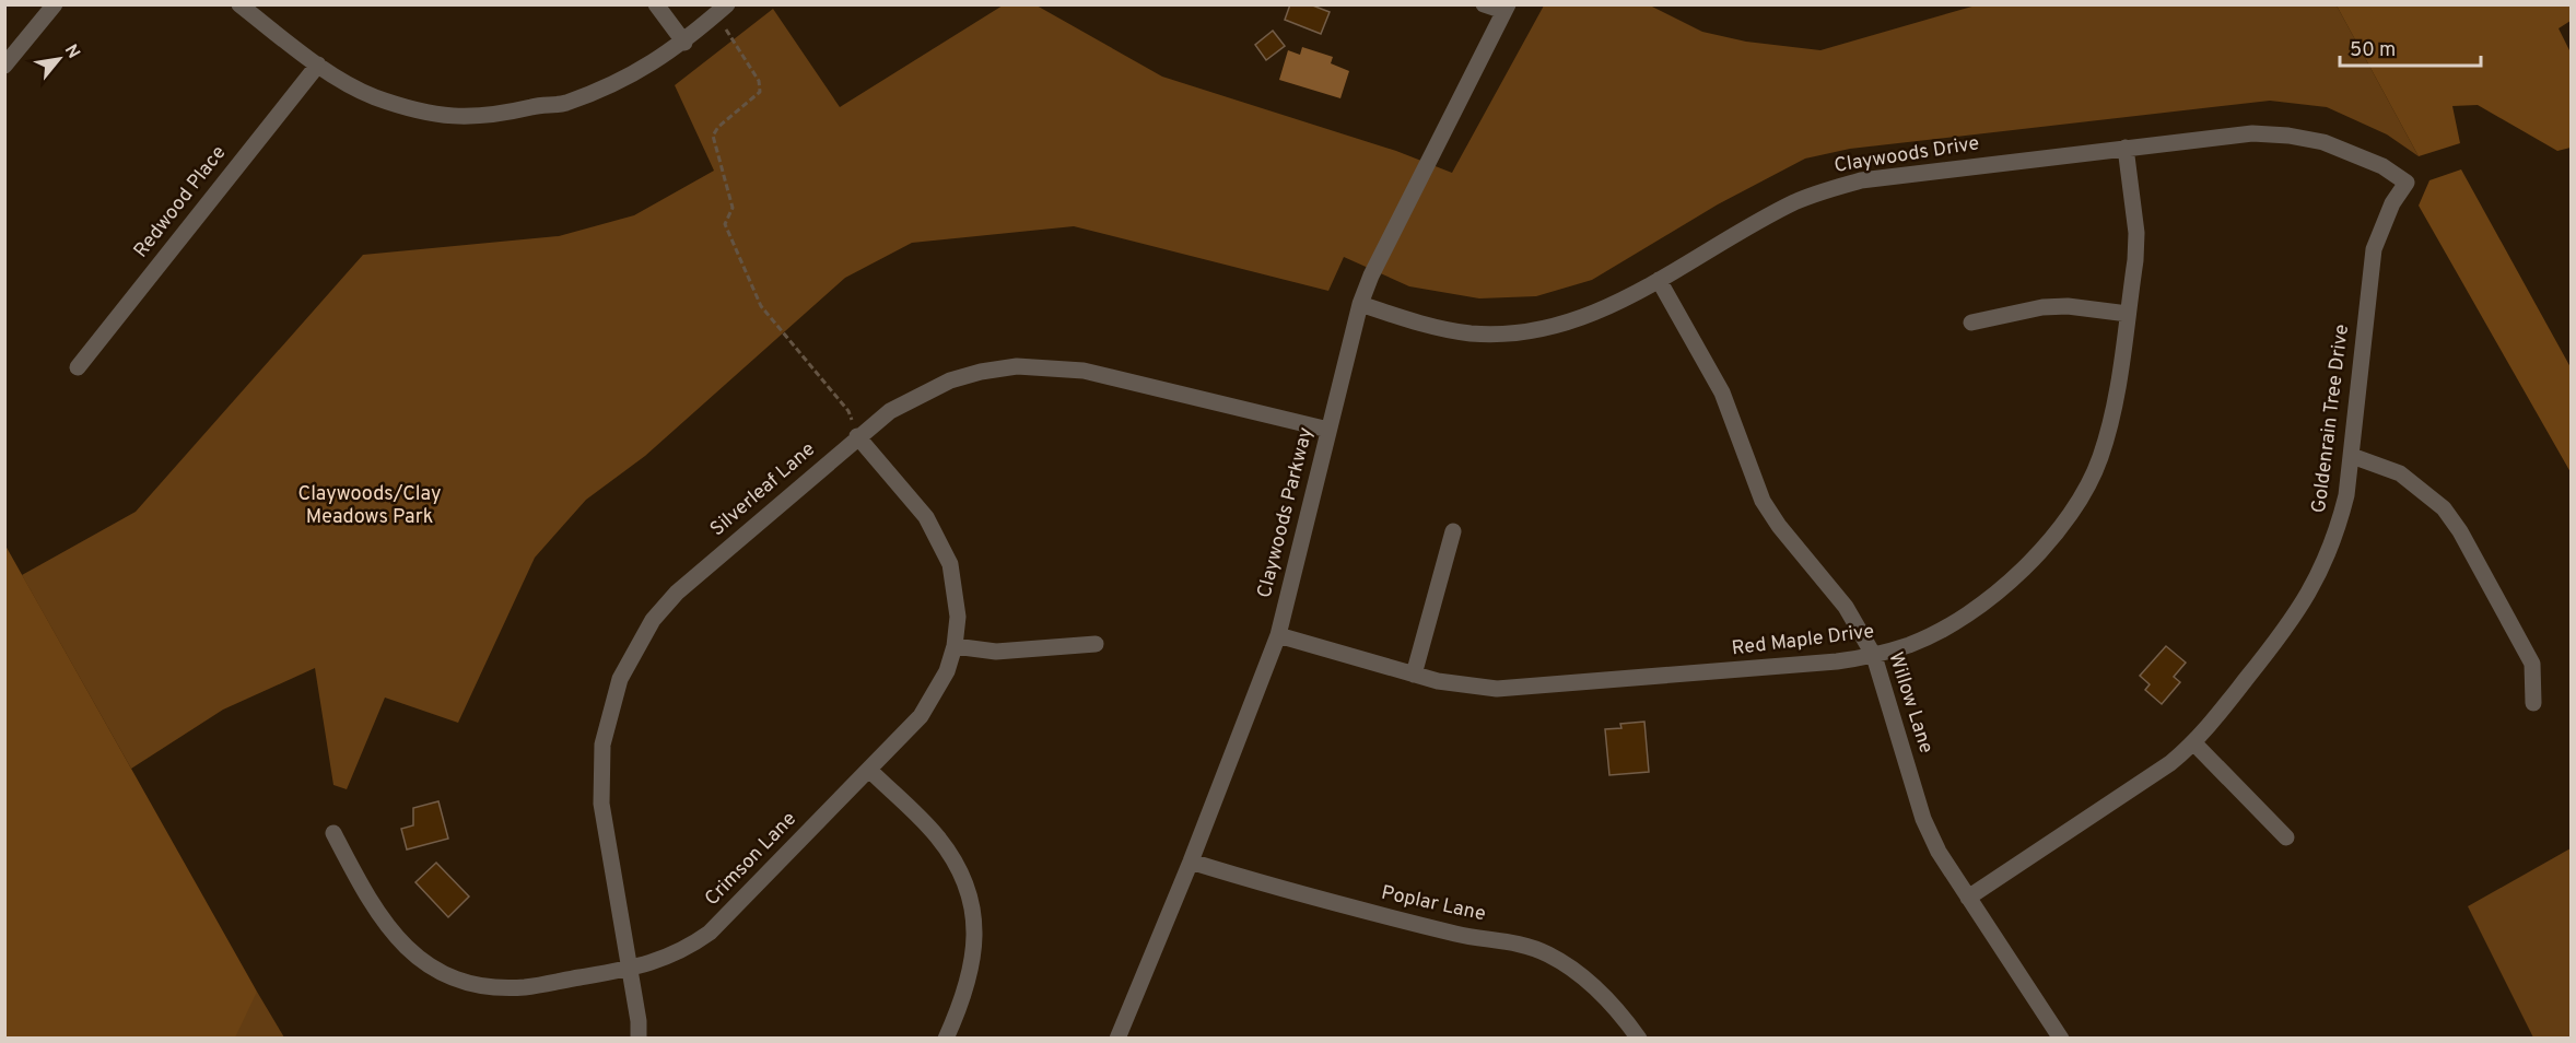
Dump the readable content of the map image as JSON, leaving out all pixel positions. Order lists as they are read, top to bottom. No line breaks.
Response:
{"streets":{"street":["Claywoods Drive","Redwood Place","Goldenrain Tree Drive","Silverleaf Lane","Claywoods Parkway","Red Maple Drive","Willow Lane","Crimson Lane","Poplar Lane"]},"crossings":[["Claywoods Drive","Goldenrain Tree Drive"],["Claywoods Drive","Claywoods Parkway"],["Claywoods Drive","Red Maple Drive"],["Claywoods Drive","Willow Lane"],["Goldenrain Tree Drive","Willow Lane"],["Silverleaf Lane","Claywoods Parkway"],["Silverleaf Lane","Crimson Lane"],["Claywoods Parkway","Red Maple Drive"],["Claywoods Parkway","Poplar Lane"],["Red Maple Drive","Willow Lane"]],"parks":["Claywoods/Clay Meadows Park"],"scale_bar":"50 m","north":"top right"}
